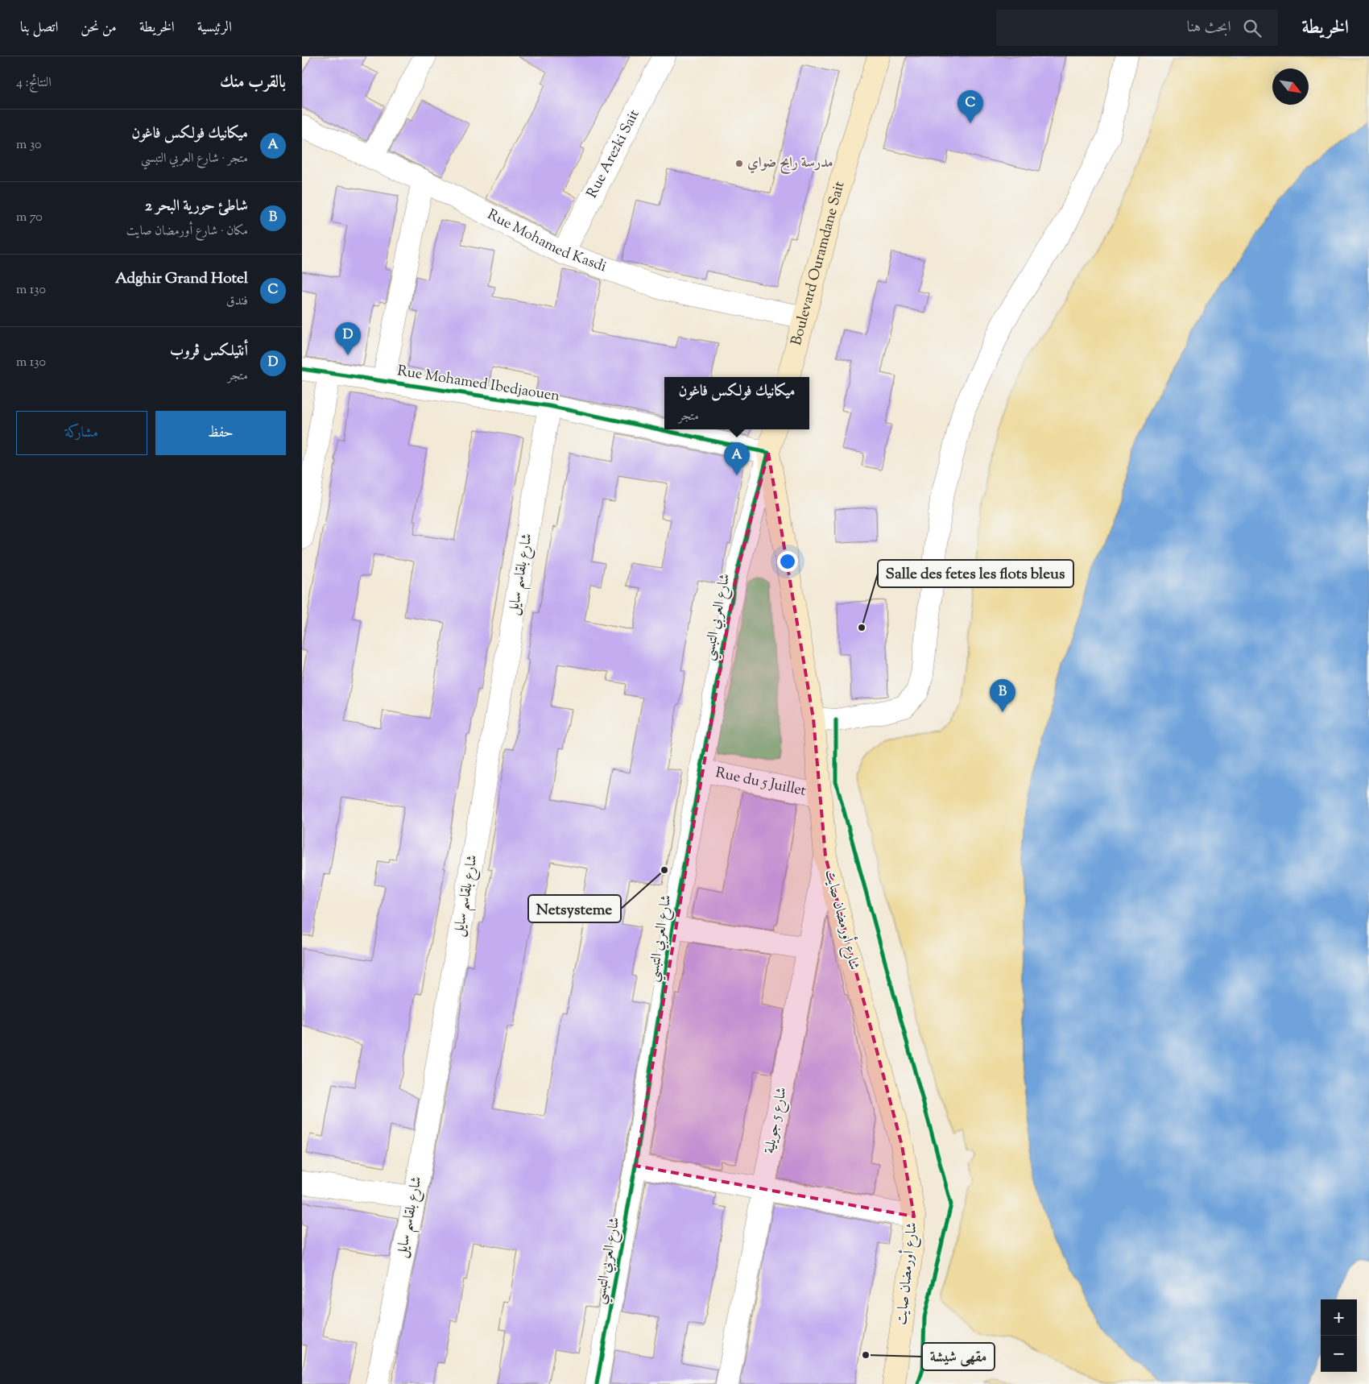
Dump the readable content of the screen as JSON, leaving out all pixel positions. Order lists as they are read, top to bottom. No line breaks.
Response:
{"streets":{"main road":["Boulevard Ouramdane Sait","شارع أورمضان صايت"],"street":["Rue Arezki Sait","Rue Mohamed Kasdi","Rue Mohamed Ibedjaouen","شارع بلقاسم سايل","شارع العربي التبسي","Rue du 5 Juillet","شارع 5 جويلية"]},"crossings":[["Rue Arezki Sait","Rue Mohamed Kasdi"],["Rue Mohamed Kasdi","Boulevard Ouramdane Sait"],["Rue Mohamed Ibedjaouen","شارع بلقاسم سايل"],["Rue Mohamed Ibedjaouen","شارع العربي التبسي"],["Rue Mohamed Ibedjaouen","شارع أورمضان صايت"],["شارع العربي التبسي","Rue du 5 Juillet"],["شارع العربي التبسي","شارع أورمضان صايت"],["Rue du 5 Juillet","شارع أورمضان صايت"],["شارع أورمضان صايت","شارع 5 جويلية"]],"places":["مدرسة رابح ضواي","Salle des fetes les flots bleus","Netsysteme","مقهى شيشة"],"north":"bottom right","page":{"header":"الخريطة","search":"ابحث هنا","nav":["الرئيسية","الخريطة","من نحن","اتصل بنا"],"heading":["بالقرب منك","النتائج: 4"],"pins":["C","D","A","B"],"list":[{"mark":"A","name":"ميكانيك فولكس فاغون","note":"متجر · شارع العربي التبسي","value":"30 m"},{"mark":"B","name":"شاطئ حورية البحر 2","note":"مكان · شارع أورمضان صايت","value":"70 m"},{"mark":"C","name":"Adghir Grand Hotel","note":"فندق","value":"130 m"},{"mark":"D","name":"أنتيلكس ڨروب","note":"متجر","value":"130 m"}],"popup":["ميكانيك فولكس فاغون","متجر"],"buttons":["حفظ","مشاركة"],"map_buttons":["+","−"]}}
